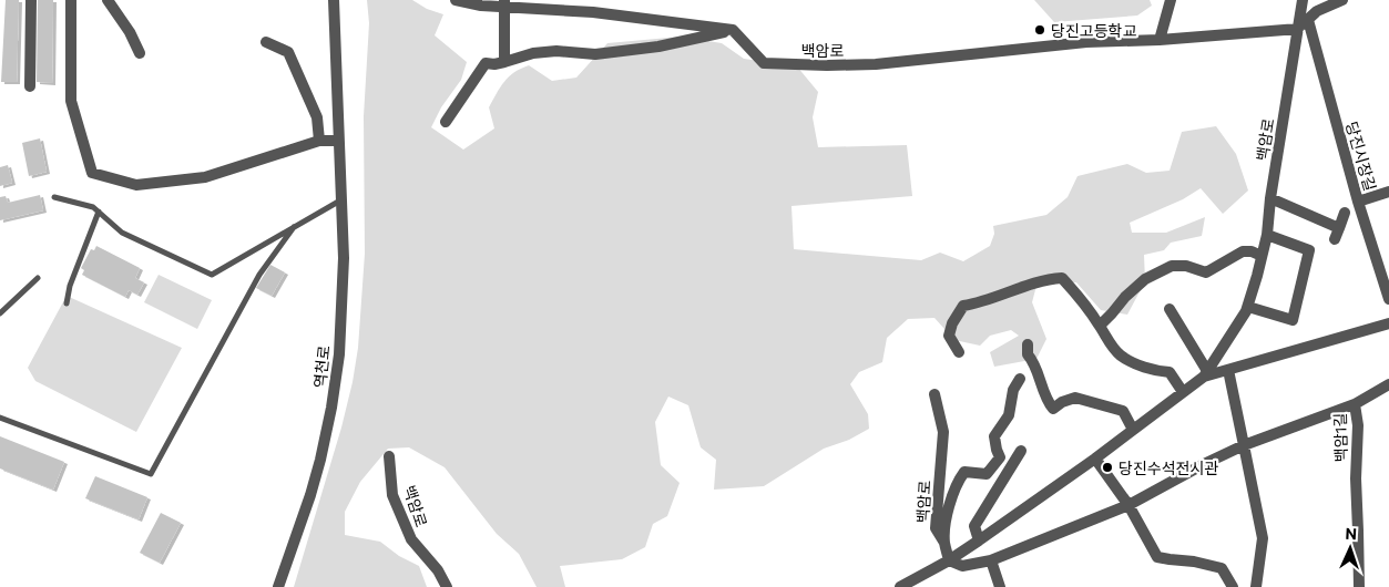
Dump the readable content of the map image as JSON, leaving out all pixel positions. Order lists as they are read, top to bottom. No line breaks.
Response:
{"streets":{"street":["백암로","당진시장길","역천로","백암1길"]},"places":["당진고등학교","당진수석전시관"],"north":"top"}
